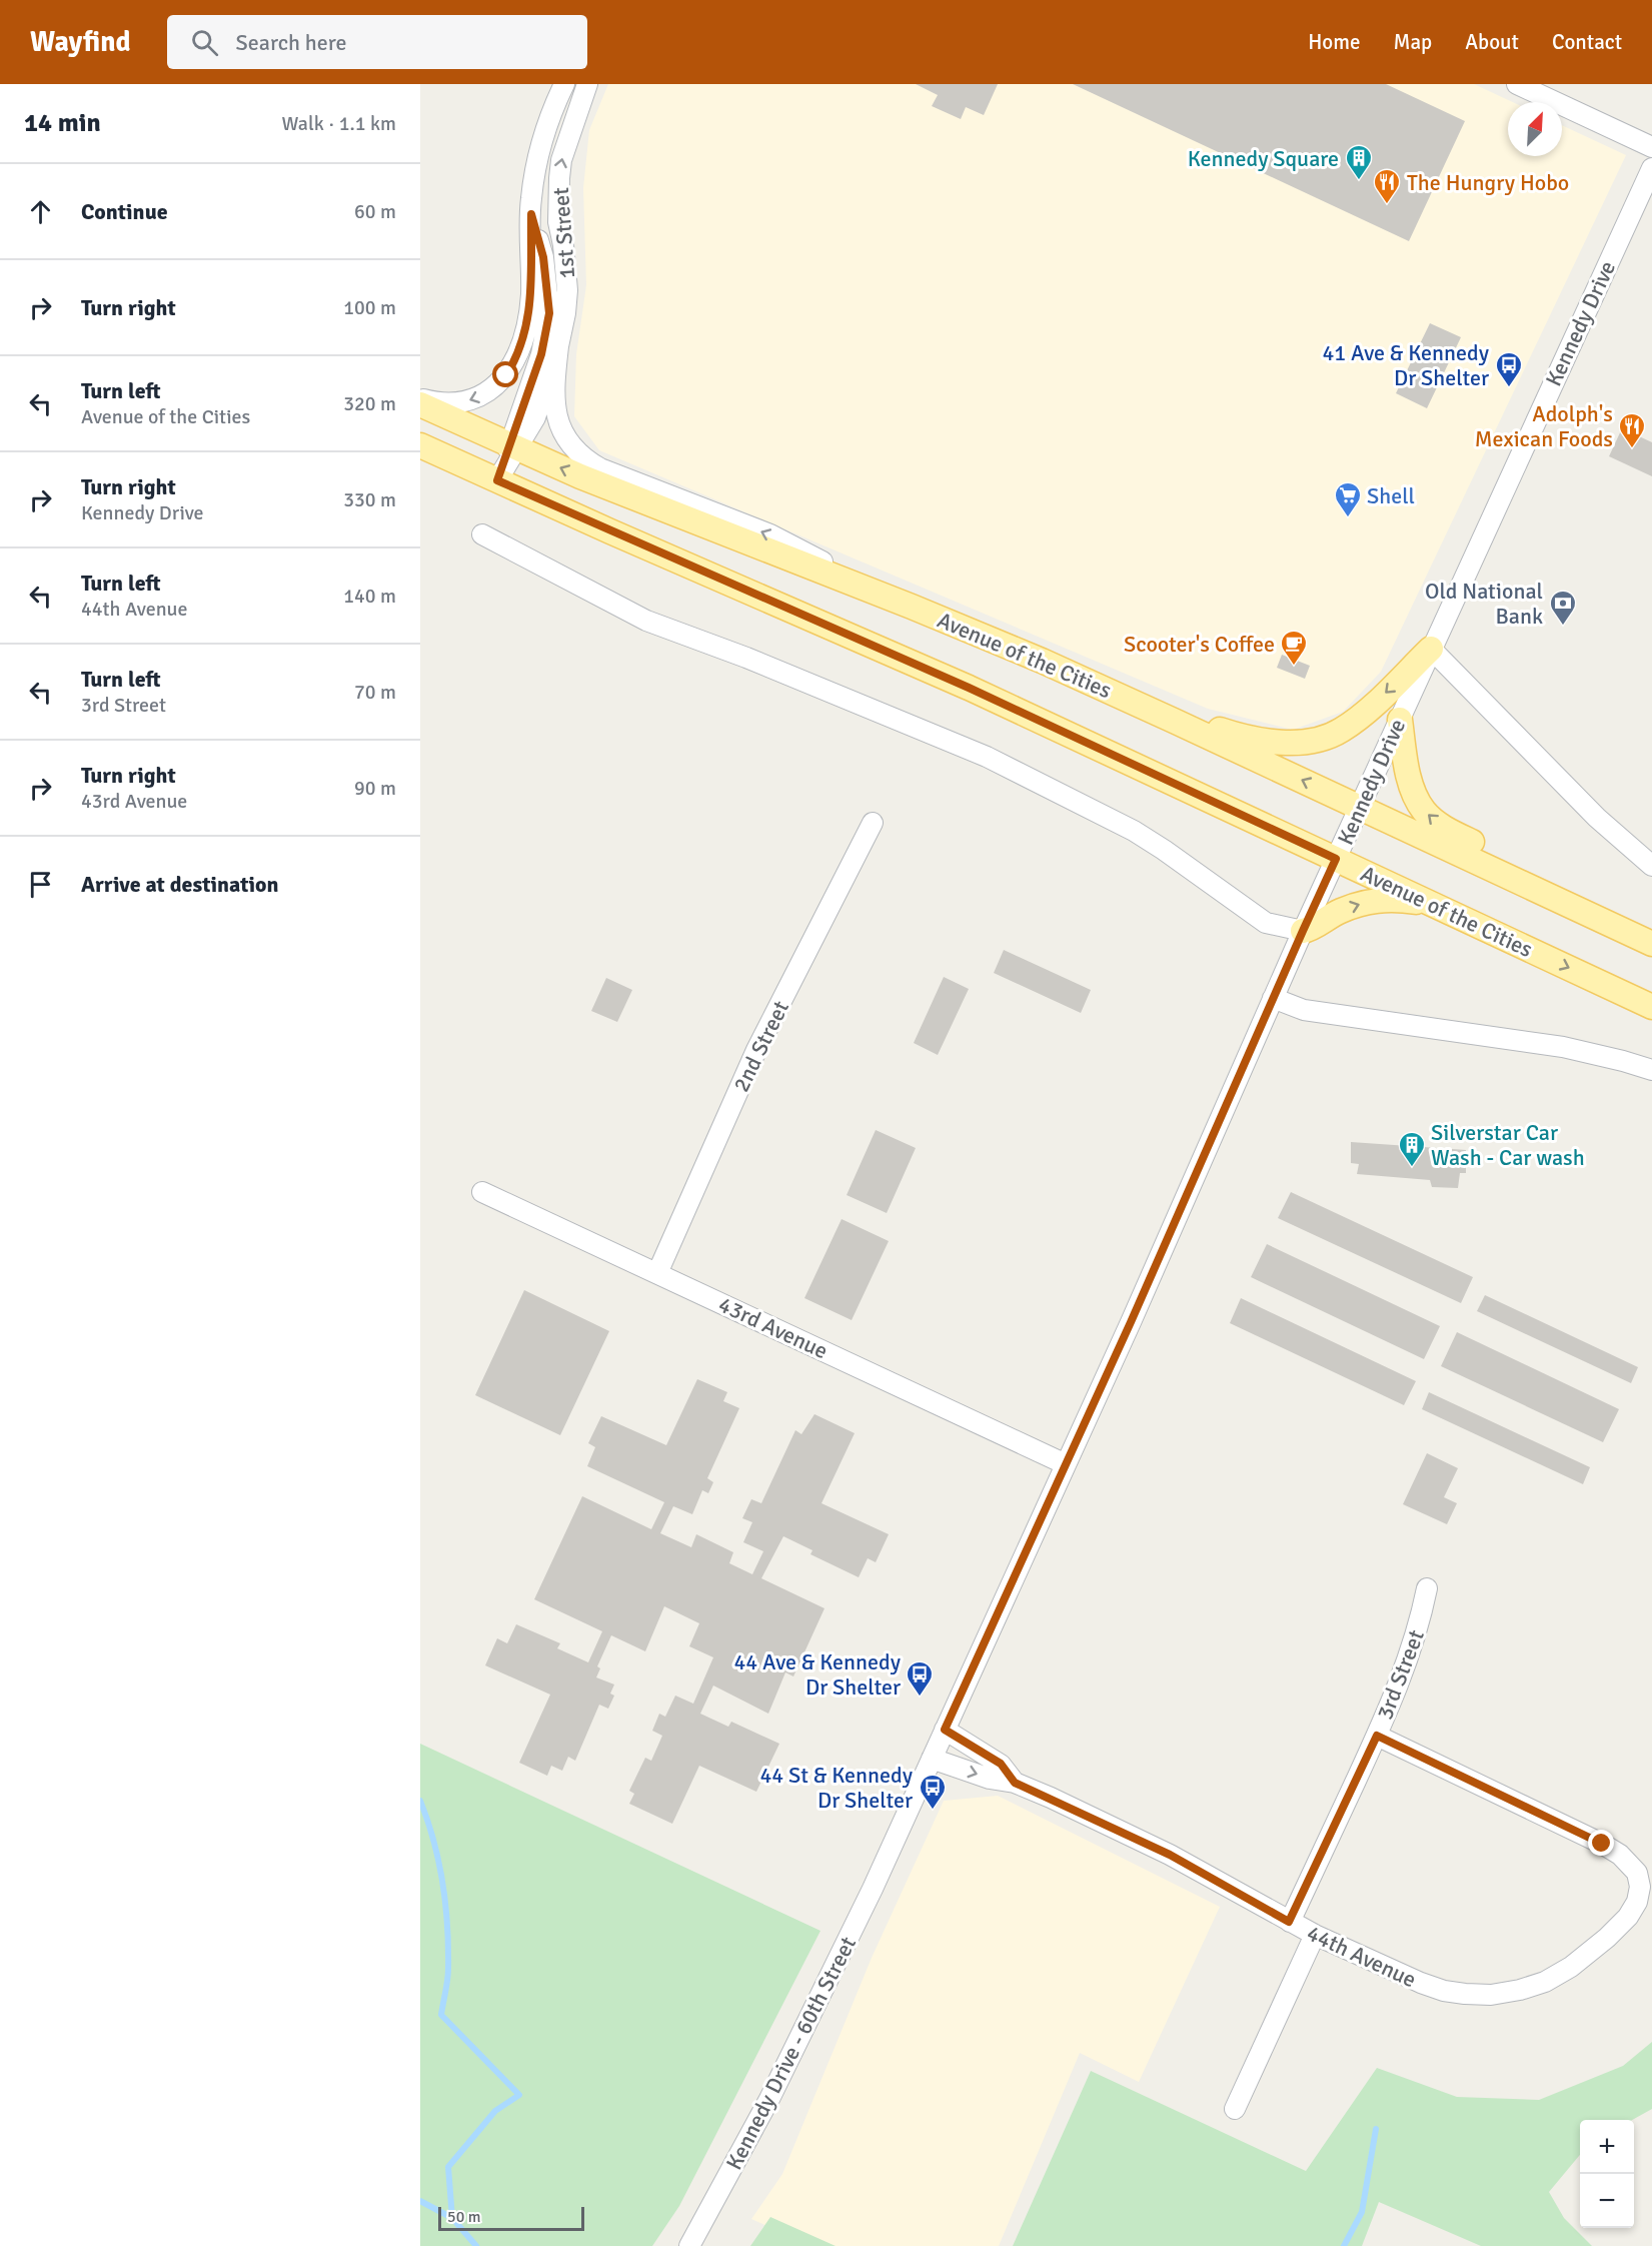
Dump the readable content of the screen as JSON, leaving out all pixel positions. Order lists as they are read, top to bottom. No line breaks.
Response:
{"streets":{"main road":["Avenue of the Cities"],"street":["1st Street","Kennedy Drive","2nd Street","43rd Avenue","3rd Street","44th Avenue","Kennedy Drive - 60th Street"]},"crossings":[["1st Street","Avenue of the Cities"],["Kennedy Drive","Avenue of the Cities"],["Kennedy Drive","43rd Avenue"],["Kennedy Drive","44th Avenue"],["Kennedy Drive","Kennedy Drive - 60th Street"],["2nd Street","43rd Avenue"],["3rd Street","44th Avenue"]],"places":{"building":["Kennedy Square","Silverstar Car Wash - Car wash"],"restaurant":["The Hungry Hobo","Adolph's Mexican Foods"],"bus stop":["41 Ave & Kennedy Dr Shelter","44 Ave & Kennedy Dr Shelter","44 St & Kennedy Dr Shelter"],"supermarket":["Shell"],"bank":["Old National Bank"],"cafe":["Scooter's Coffee"]},"scale_bar":"50 m","north":"top right","page":{"header":"Wayfind","search":"Search here","nav":["Home","Map","About","Contact"],"heading":["14 min","Walk · 1.1 km"],"list":[["Continue","60 m"],["Turn right","100 m"],["Turn left","Avenue of the Cities","320 m"],["Turn right","Kennedy Drive","330 m"],["Turn left","44th Avenue","140 m"],["Turn left","3rd Street","70 m"],["Turn right","43rd Avenue","90 m"],"Arrive at destination"],"map_buttons":["+","−"],"scale":"50 m"}}
